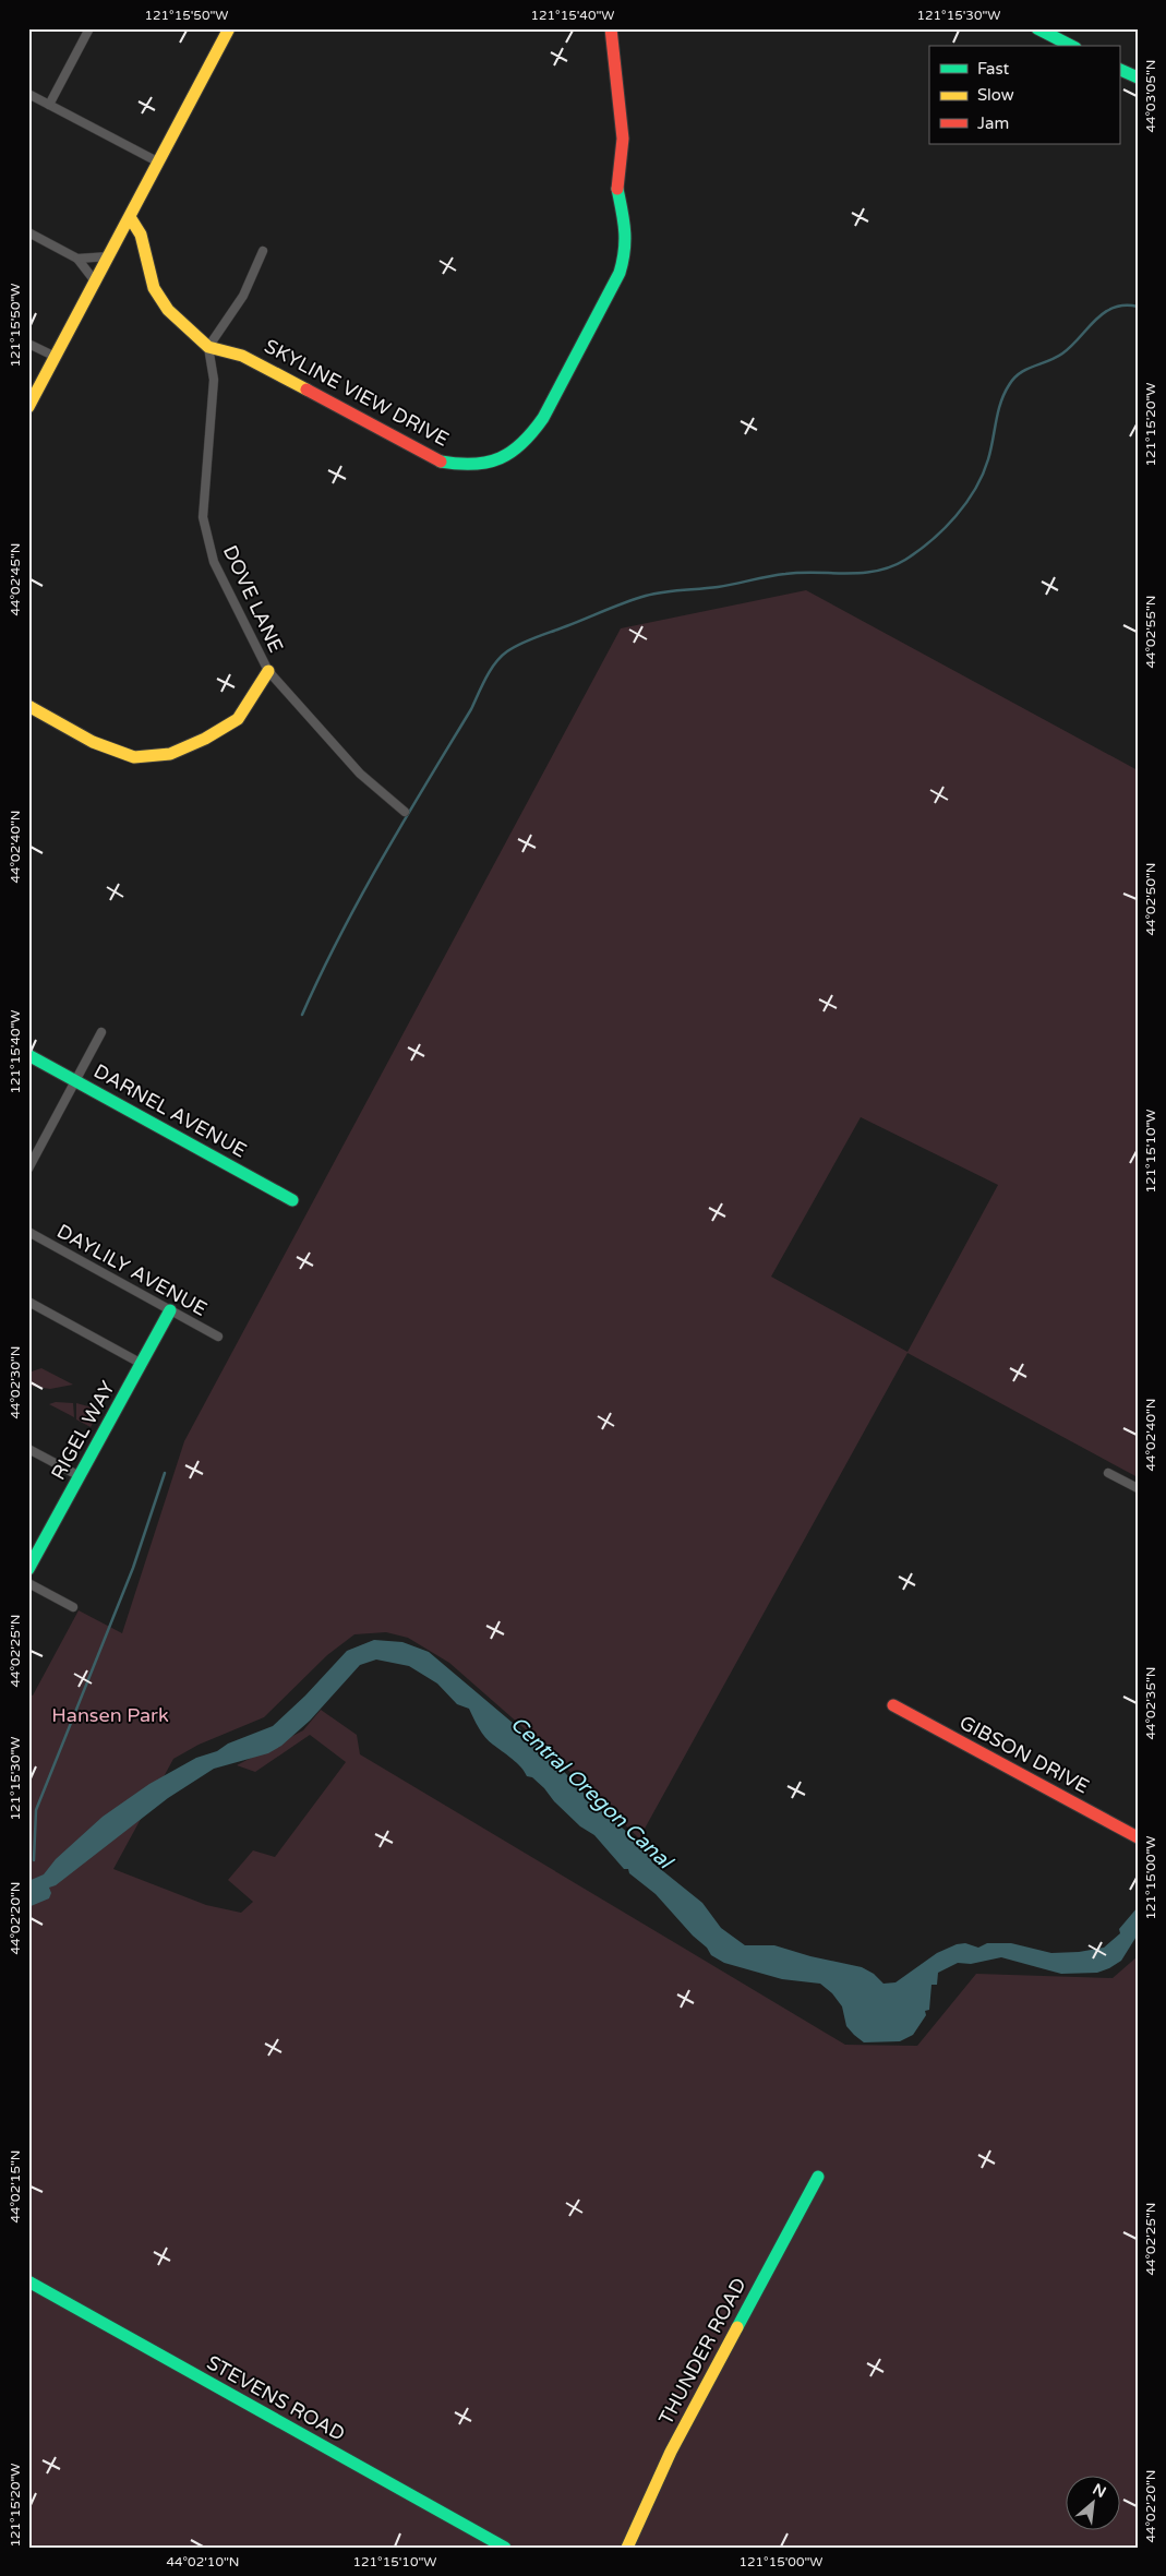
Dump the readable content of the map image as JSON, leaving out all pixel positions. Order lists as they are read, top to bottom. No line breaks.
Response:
{"streets":{"street":["SKYLINE VIEW DRIVE","DOVE LANE","DARNEL AVENUE","DAYLILY AVENUE","RIGEL WAY","GIBSON DRIVE","THUNDER ROAD","STEVENS ROAD"]},"crossings":[["SKYLINE VIEW DRIVE","DOVE LANE"],["DAYLILY AVENUE","RIGEL WAY"]],"water":["Central Oregon Canal"],"parks":["Hansen Park"],"legend":["Fast","Slow","Jam"],"north":"top right","coordinates":["121°15'50\"W","121°15'40\"W","121°15'30\"W","44°03'05\"N","121°15'20\"W","44°02'45\"N","44°02'55\"N","44°02'40\"N","44°02'50\"N","121°15'10\"W","44°02'30\"N","44°02'25\"N","44°02'35\"N","121°15'00\"W","44°02'20\"N","44°02'15\"N","44°02'10\"N"]}
